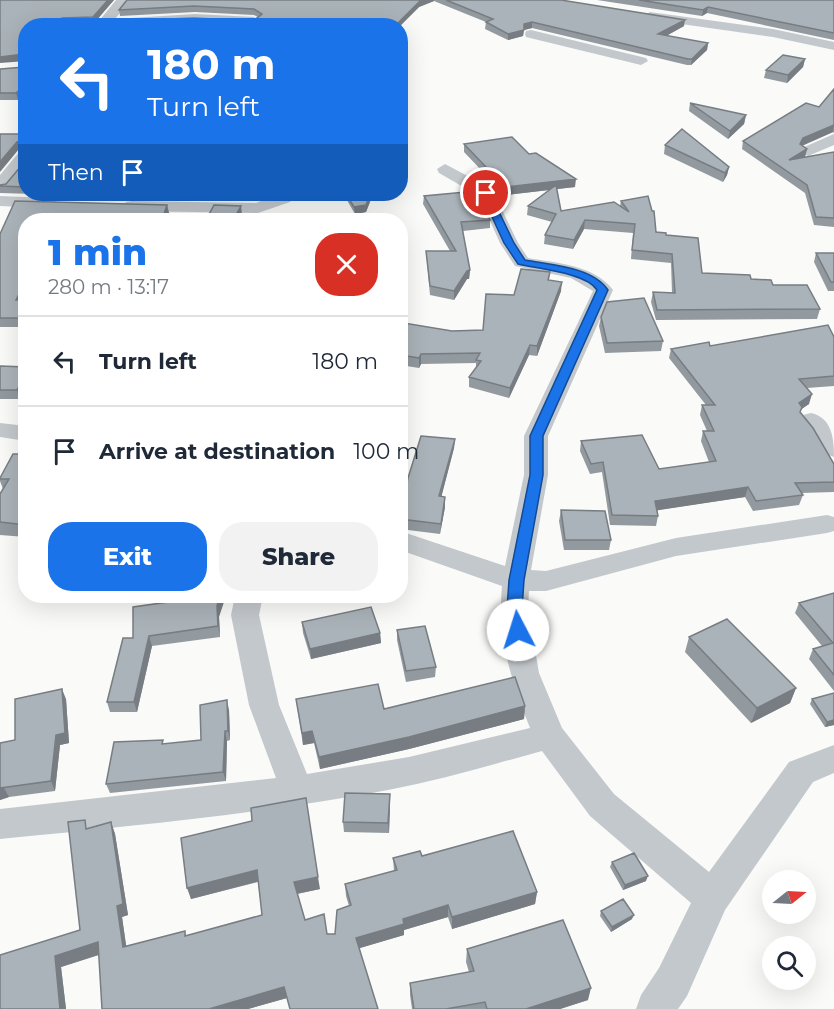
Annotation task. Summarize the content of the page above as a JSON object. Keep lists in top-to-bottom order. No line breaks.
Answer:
{"north":"right","page":{"turn":["180 m","Turn left"],"then":"Then","heading":["1 min","280 m · 13:17"],"list":[{"name":"Turn left","value":"180 m"},{"name":"Arrive at destination","value":"100 m"}],"buttons":["Exit","Share"]}}
